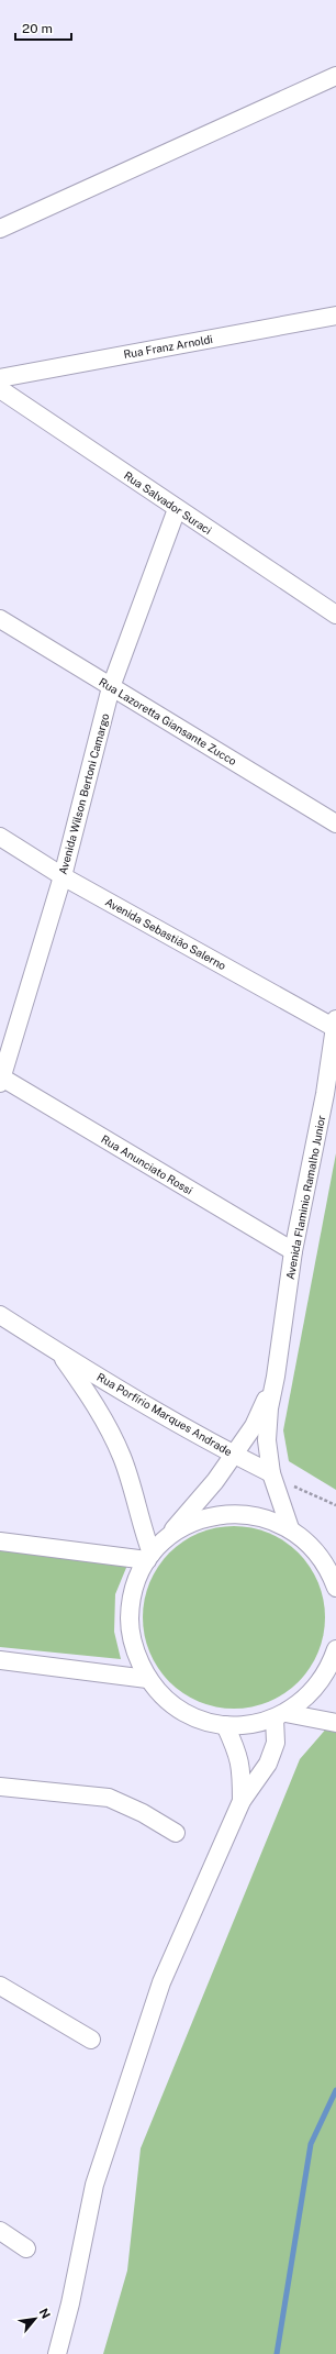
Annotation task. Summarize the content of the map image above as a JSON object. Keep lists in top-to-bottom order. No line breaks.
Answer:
{"streets":{"street":["Rua Franz Arnoldi","Rua Salvador Suraci","Rua Lazoretta Giansante Zucco","Avenida Wilson Bertoni Camargo","Avenida Sebastião Salerno","Rua Anunciato Rossi","Avenida Flaminio Ramalho Junior","Rua Porfírio Marques Andrade"]},"crossings":[["Rua Salvador Suraci","Avenida Wilson Bertoni Camargo"],["Rua Lazoretta Giansante Zucco","Avenida Wilson Bertoni Camargo"],["Avenida Wilson Bertoni Camargo","Avenida Sebastião Salerno"],["Avenida Wilson Bertoni Camargo","Rua Anunciato Rossi"],["Avenida Sebastião Salerno","Avenida Flaminio Ramalho Junior"],["Rua Anunciato Rossi","Avenida Flaminio Ramalho Junior"],["Avenida Flaminio Ramalho Junior","Rua Porfírio Marques Andrade"]],"scale_bar":"20 m","north":"top right"}
